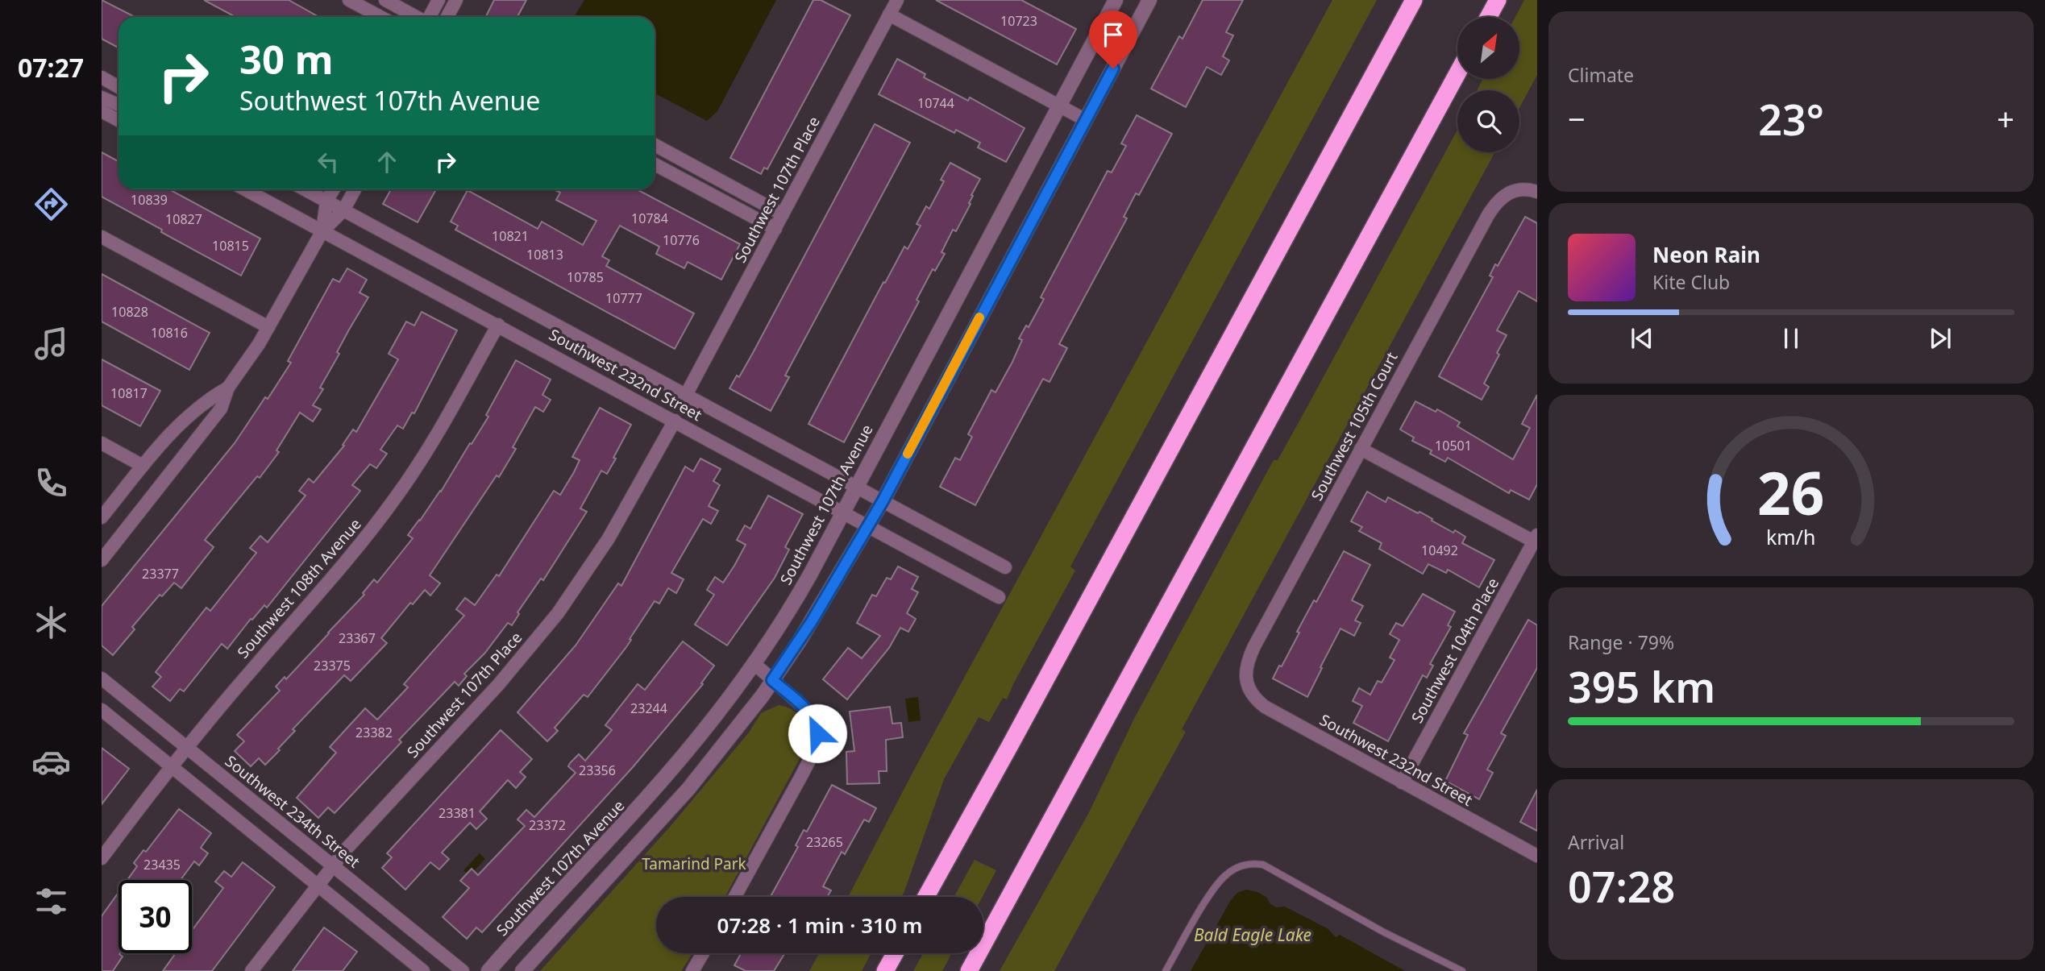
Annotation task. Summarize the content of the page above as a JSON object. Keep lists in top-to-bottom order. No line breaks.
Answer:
{"streets":{"street":["Southwest 107th Place","Southwest 232nd Street","Southwest 105th Court","Southwest 107th Avenue","Southwest 108th Avenue","Southwest 104th Place","Southwest 234th Street"]},"crossings":[["Southwest 107th Place","Southwest 232nd Street"],["Southwest 107th Place","Southwest 234th Street"],["Southwest 232nd Street","Southwest 105th Court"],["Southwest 232nd Street","Southwest 107th Avenue"],["Southwest 232nd Street","Southwest 108th Avenue"],["Southwest 232nd Street","Southwest 104th Place"],["Southwest 108th Avenue","Southwest 234th Street"]],"water":["Bald Eagle Lake"],"parks":["Tamarind Park"],"house_numbers":["10723","10744","10839","10784","10827","10821","10776","10815","10813","10785","10777","10828","10816","10817","10501","10492","23377","23367","23375","23244","23382","23356","23381","23372","23265","23435"],"north":"top right","page":{"tabs":"07:27","tile":["Climate",["Range · 79%","395 km"],["Arrival","07:28"]],"turn":["30 m","Southwest 107th Avenue"],"heat":["−","23°","+"],"song":["Neon Rain","Kite Club"],"limit":"30","trip":"07:28 · 1 min · 310 m","gauge":["26","km/h"]}}
